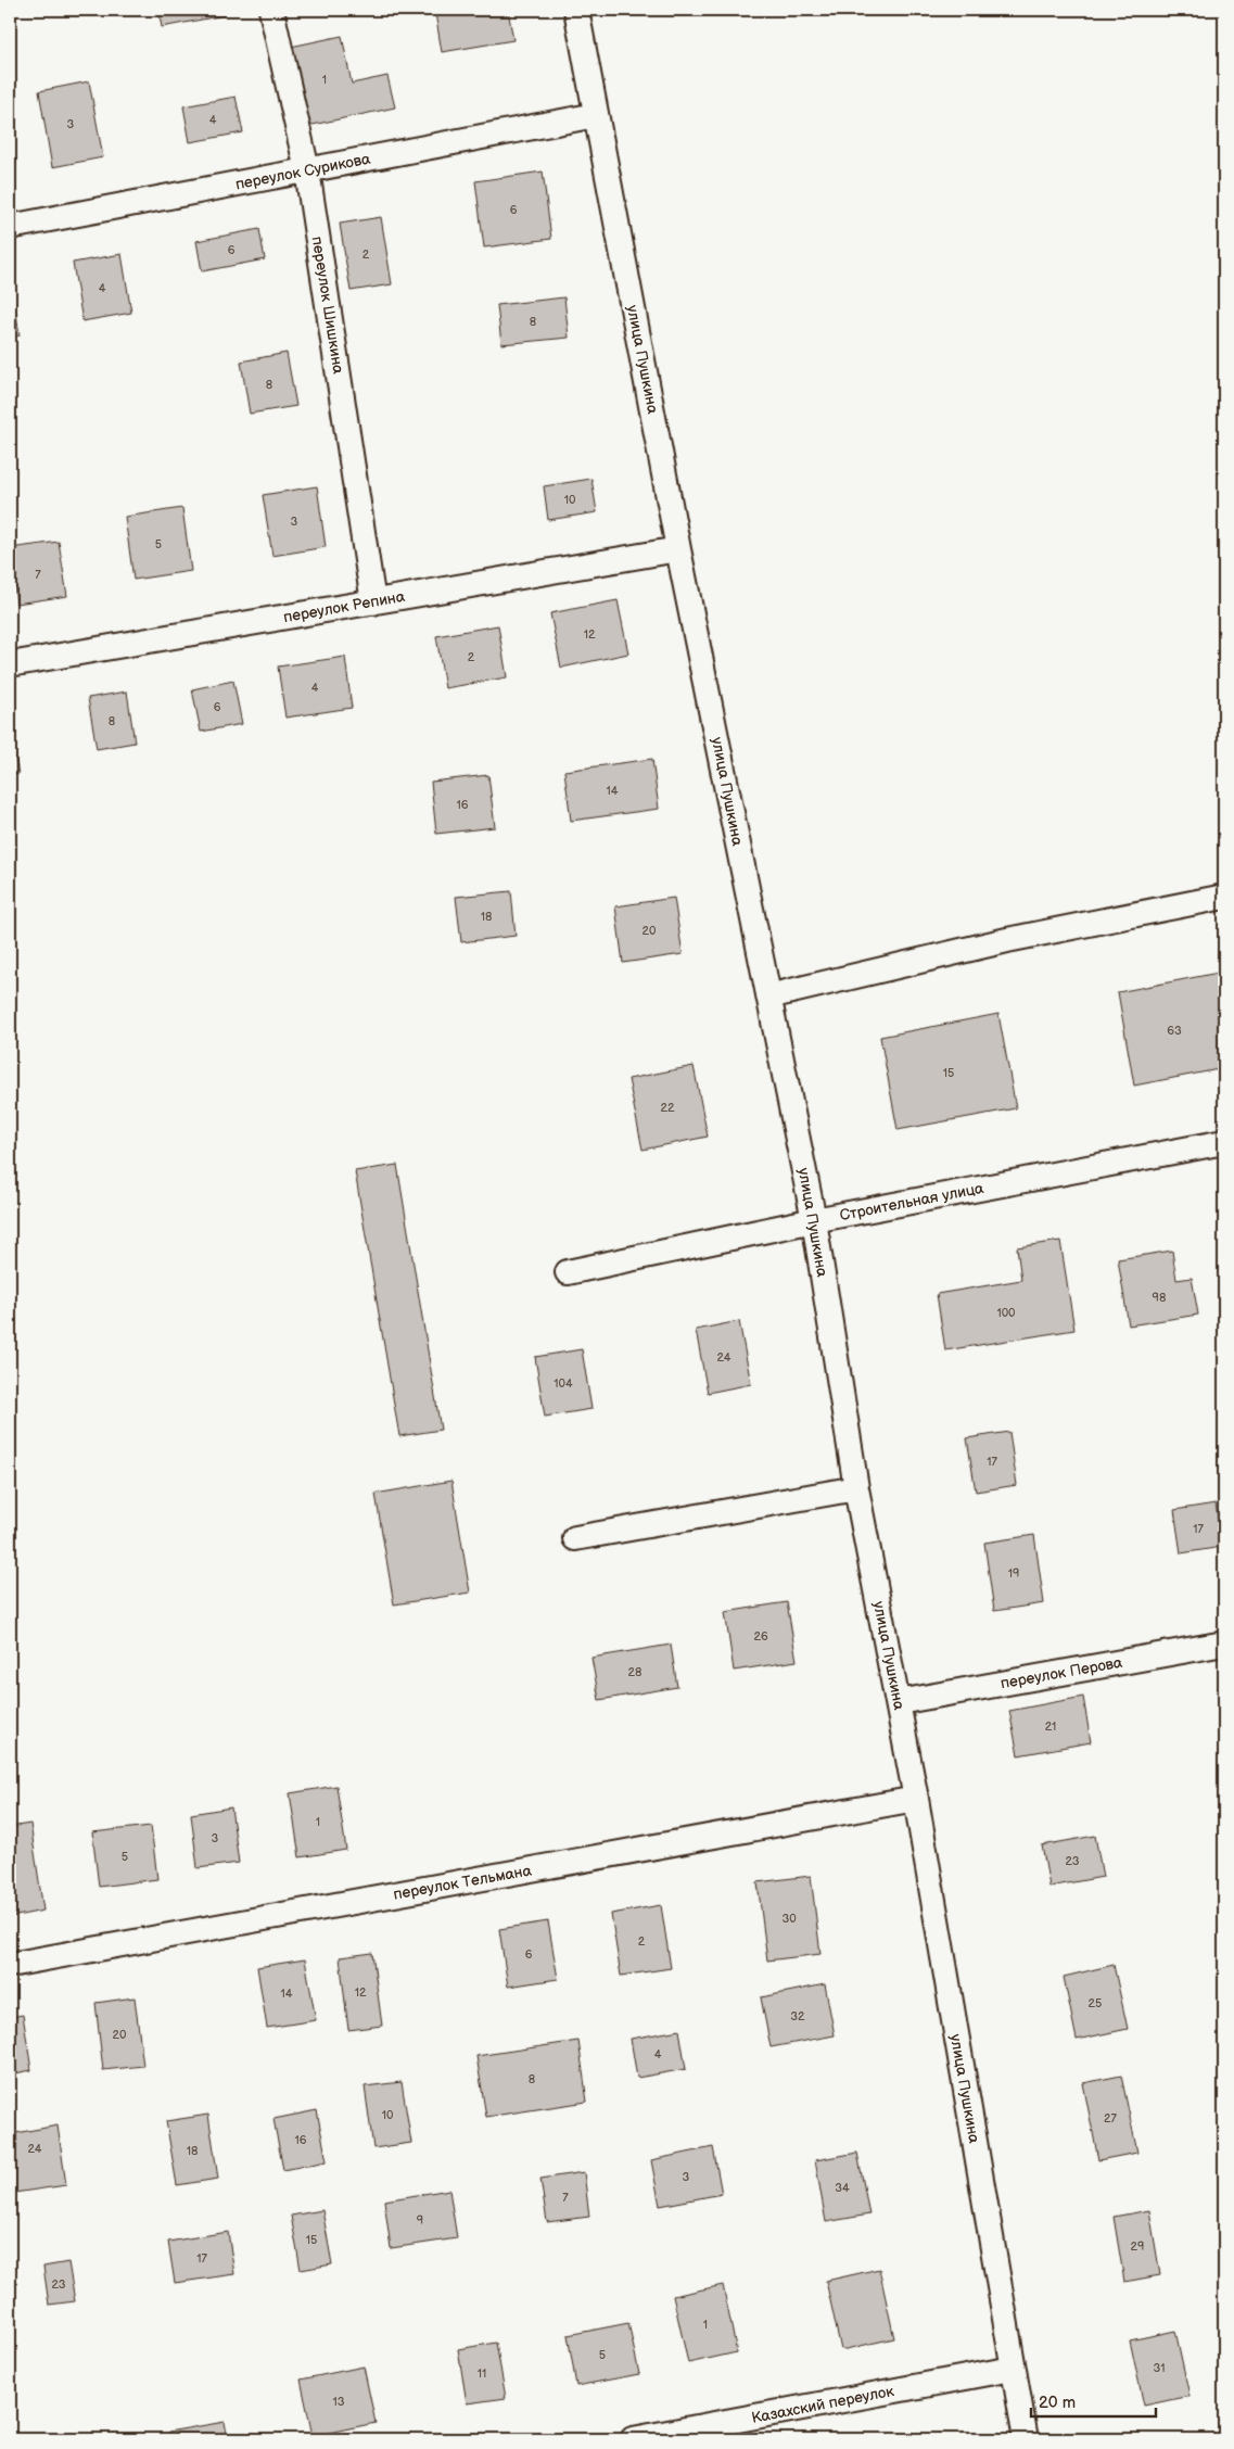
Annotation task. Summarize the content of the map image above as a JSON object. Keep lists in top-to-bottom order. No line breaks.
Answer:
{"streets":{"lane":["переулок Сурикова","переулок Шишкина","улица Пушкина","переулок Репина","Строительная улица","переулок Перова","переулок Тельмана","Казахский переулок"]},"crossings":[["переулок Сурикова","переулок Шишкина"],["переулок Сурикова","улица Пушкина"],["переулок Шишкина","переулок Репина"],["улица Пушкина","переулок Репина"],["улица Пушкина","Строительная улица"],["улица Пушкина","переулок Перова"],["улица Пушкина","переулок Тельмана"],["улица Пушкина","Казахский переулок"]],"house_numbers":["1","4","3","6","6","2","4","8","8","10","3","5","7","12","2","4","6","8","14","16","18","20","63","15","22","98","100","24","104","17","17","19","26","28","21","1","3","5","23","30","2","6","12","14","25","32","20","4","8","10","27","16","24","18","3","34","7","9","15","29","17","23","1","5","31","11","13"],"scale_bar":"20 m"}
